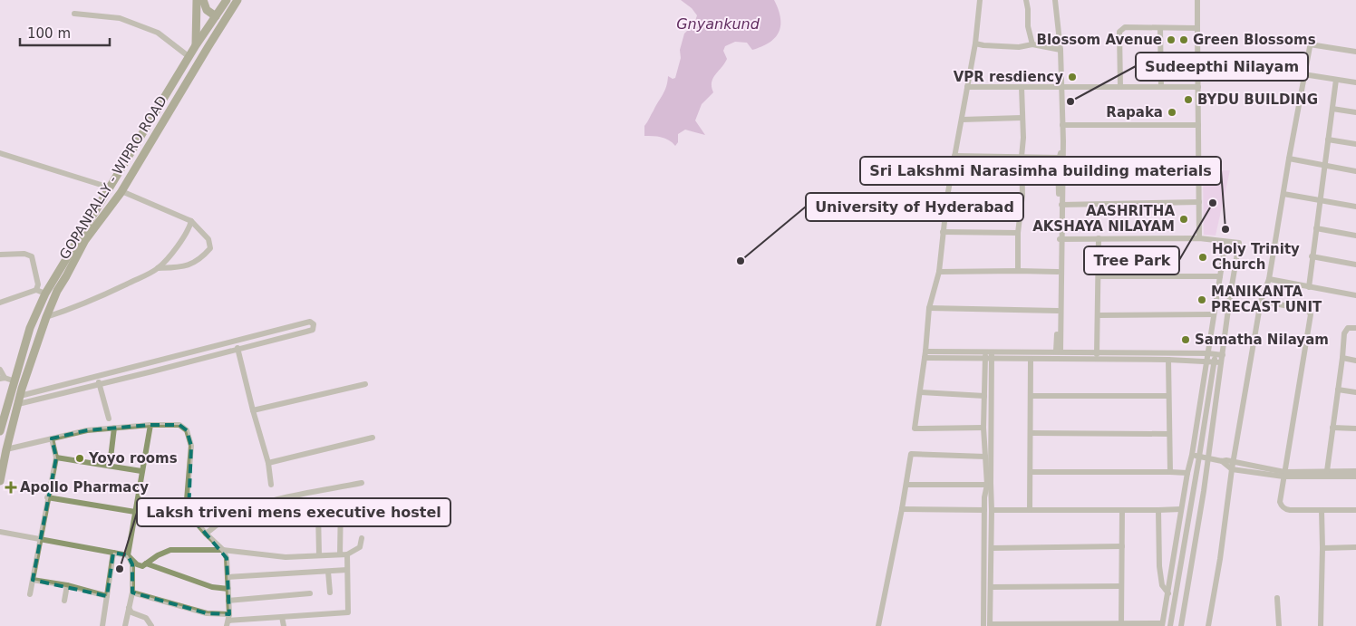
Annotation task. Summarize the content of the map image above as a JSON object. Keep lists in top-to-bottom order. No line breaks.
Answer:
{"streets":{"main road":["GOPANPALLY - WIPRO ROAD"]},"water":["Gnyankund"],"places":{"other":["Blossom Avenue","Green Blossoms","VPR resdiency","BYDU BUILDING","Sudeepthi Nilayam","Rapaka","Tree Park","AASHRITHA AKSHAYA NILAYAM","Sri Lakshmi Narasimha building materials","Holy Trinity Church","University of Hyderabad","MANIKANTA PRECAST UNIT","Samatha Nilayam","Yoyo rooms","Laksh triveni mens executive hostel"],"health":["Apollo Pharmacy"]},"scale_bar":"100 m"}
